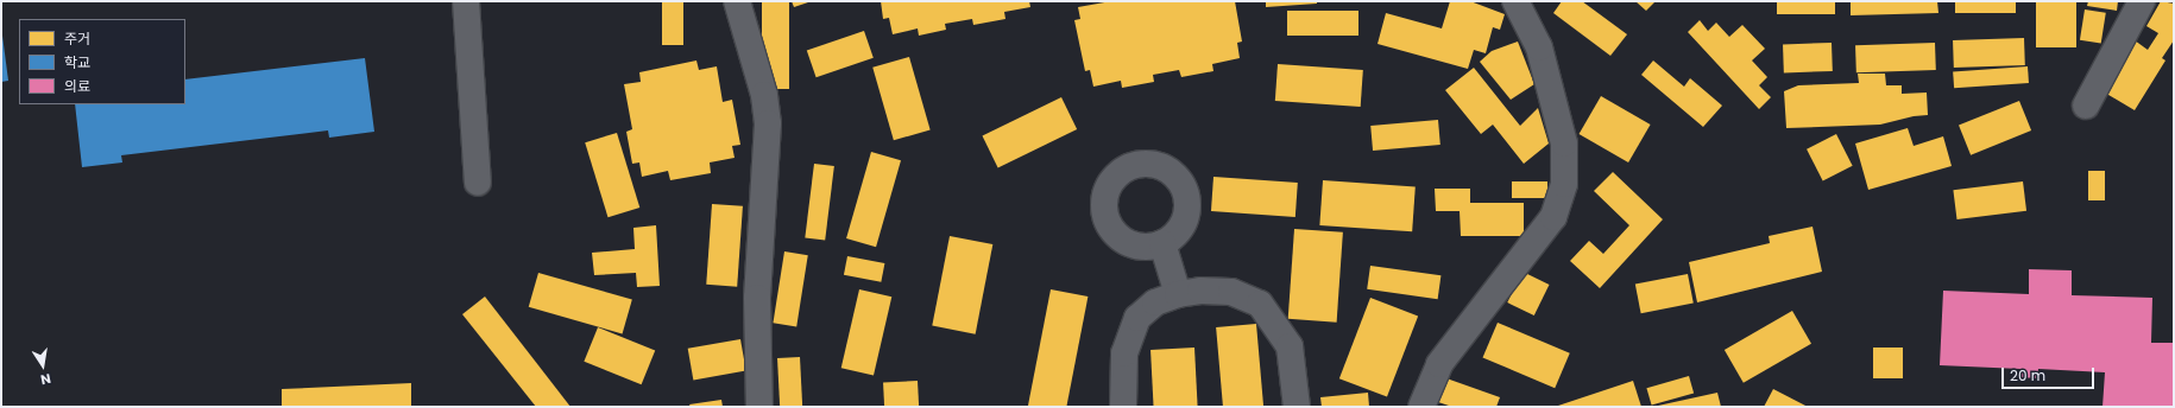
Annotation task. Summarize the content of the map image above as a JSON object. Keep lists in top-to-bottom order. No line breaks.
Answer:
{"legend":["주거","학교","의료"],"scale_bar":"20 m","north":"bottom"}
